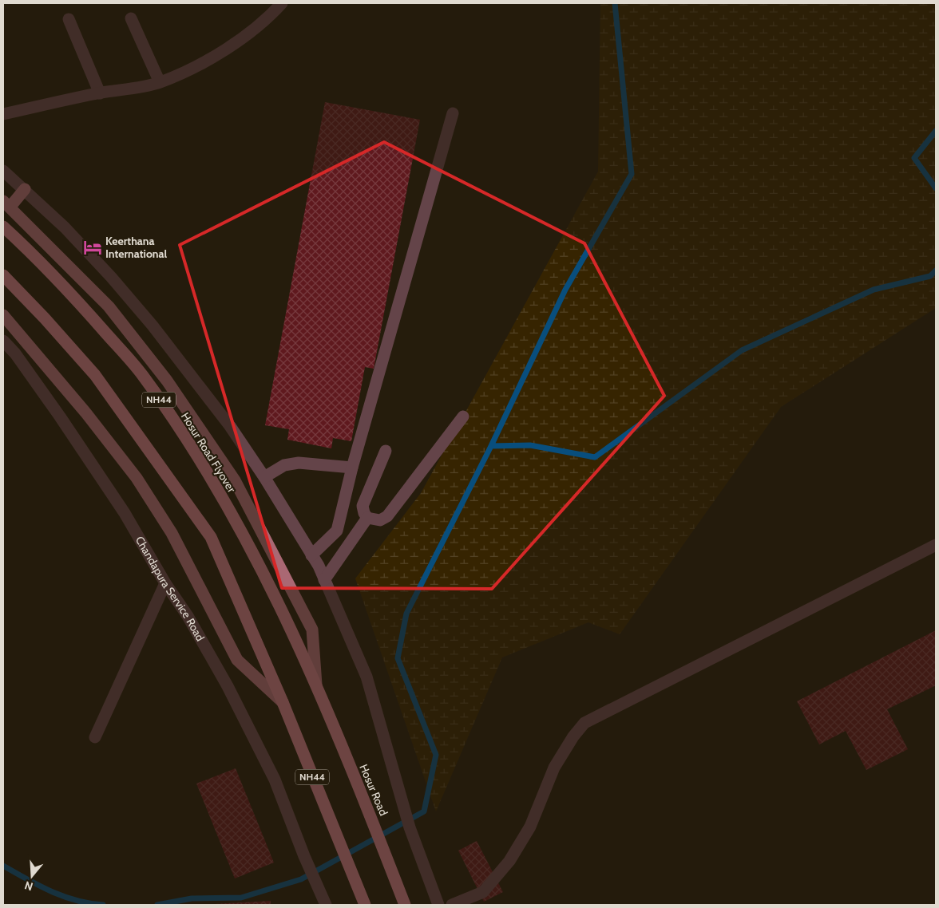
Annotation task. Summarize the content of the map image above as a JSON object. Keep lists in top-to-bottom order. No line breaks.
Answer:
{"streets":{"highway":["NH44","Hosur Road Flyover","Hosur Road"],"street":["Chandapura Service Road"]},"crossings":[["Hosur Road Flyover","Hosur Road"]],"places":{"hotel":["Keerthana International"]},"north":"bottom"}
